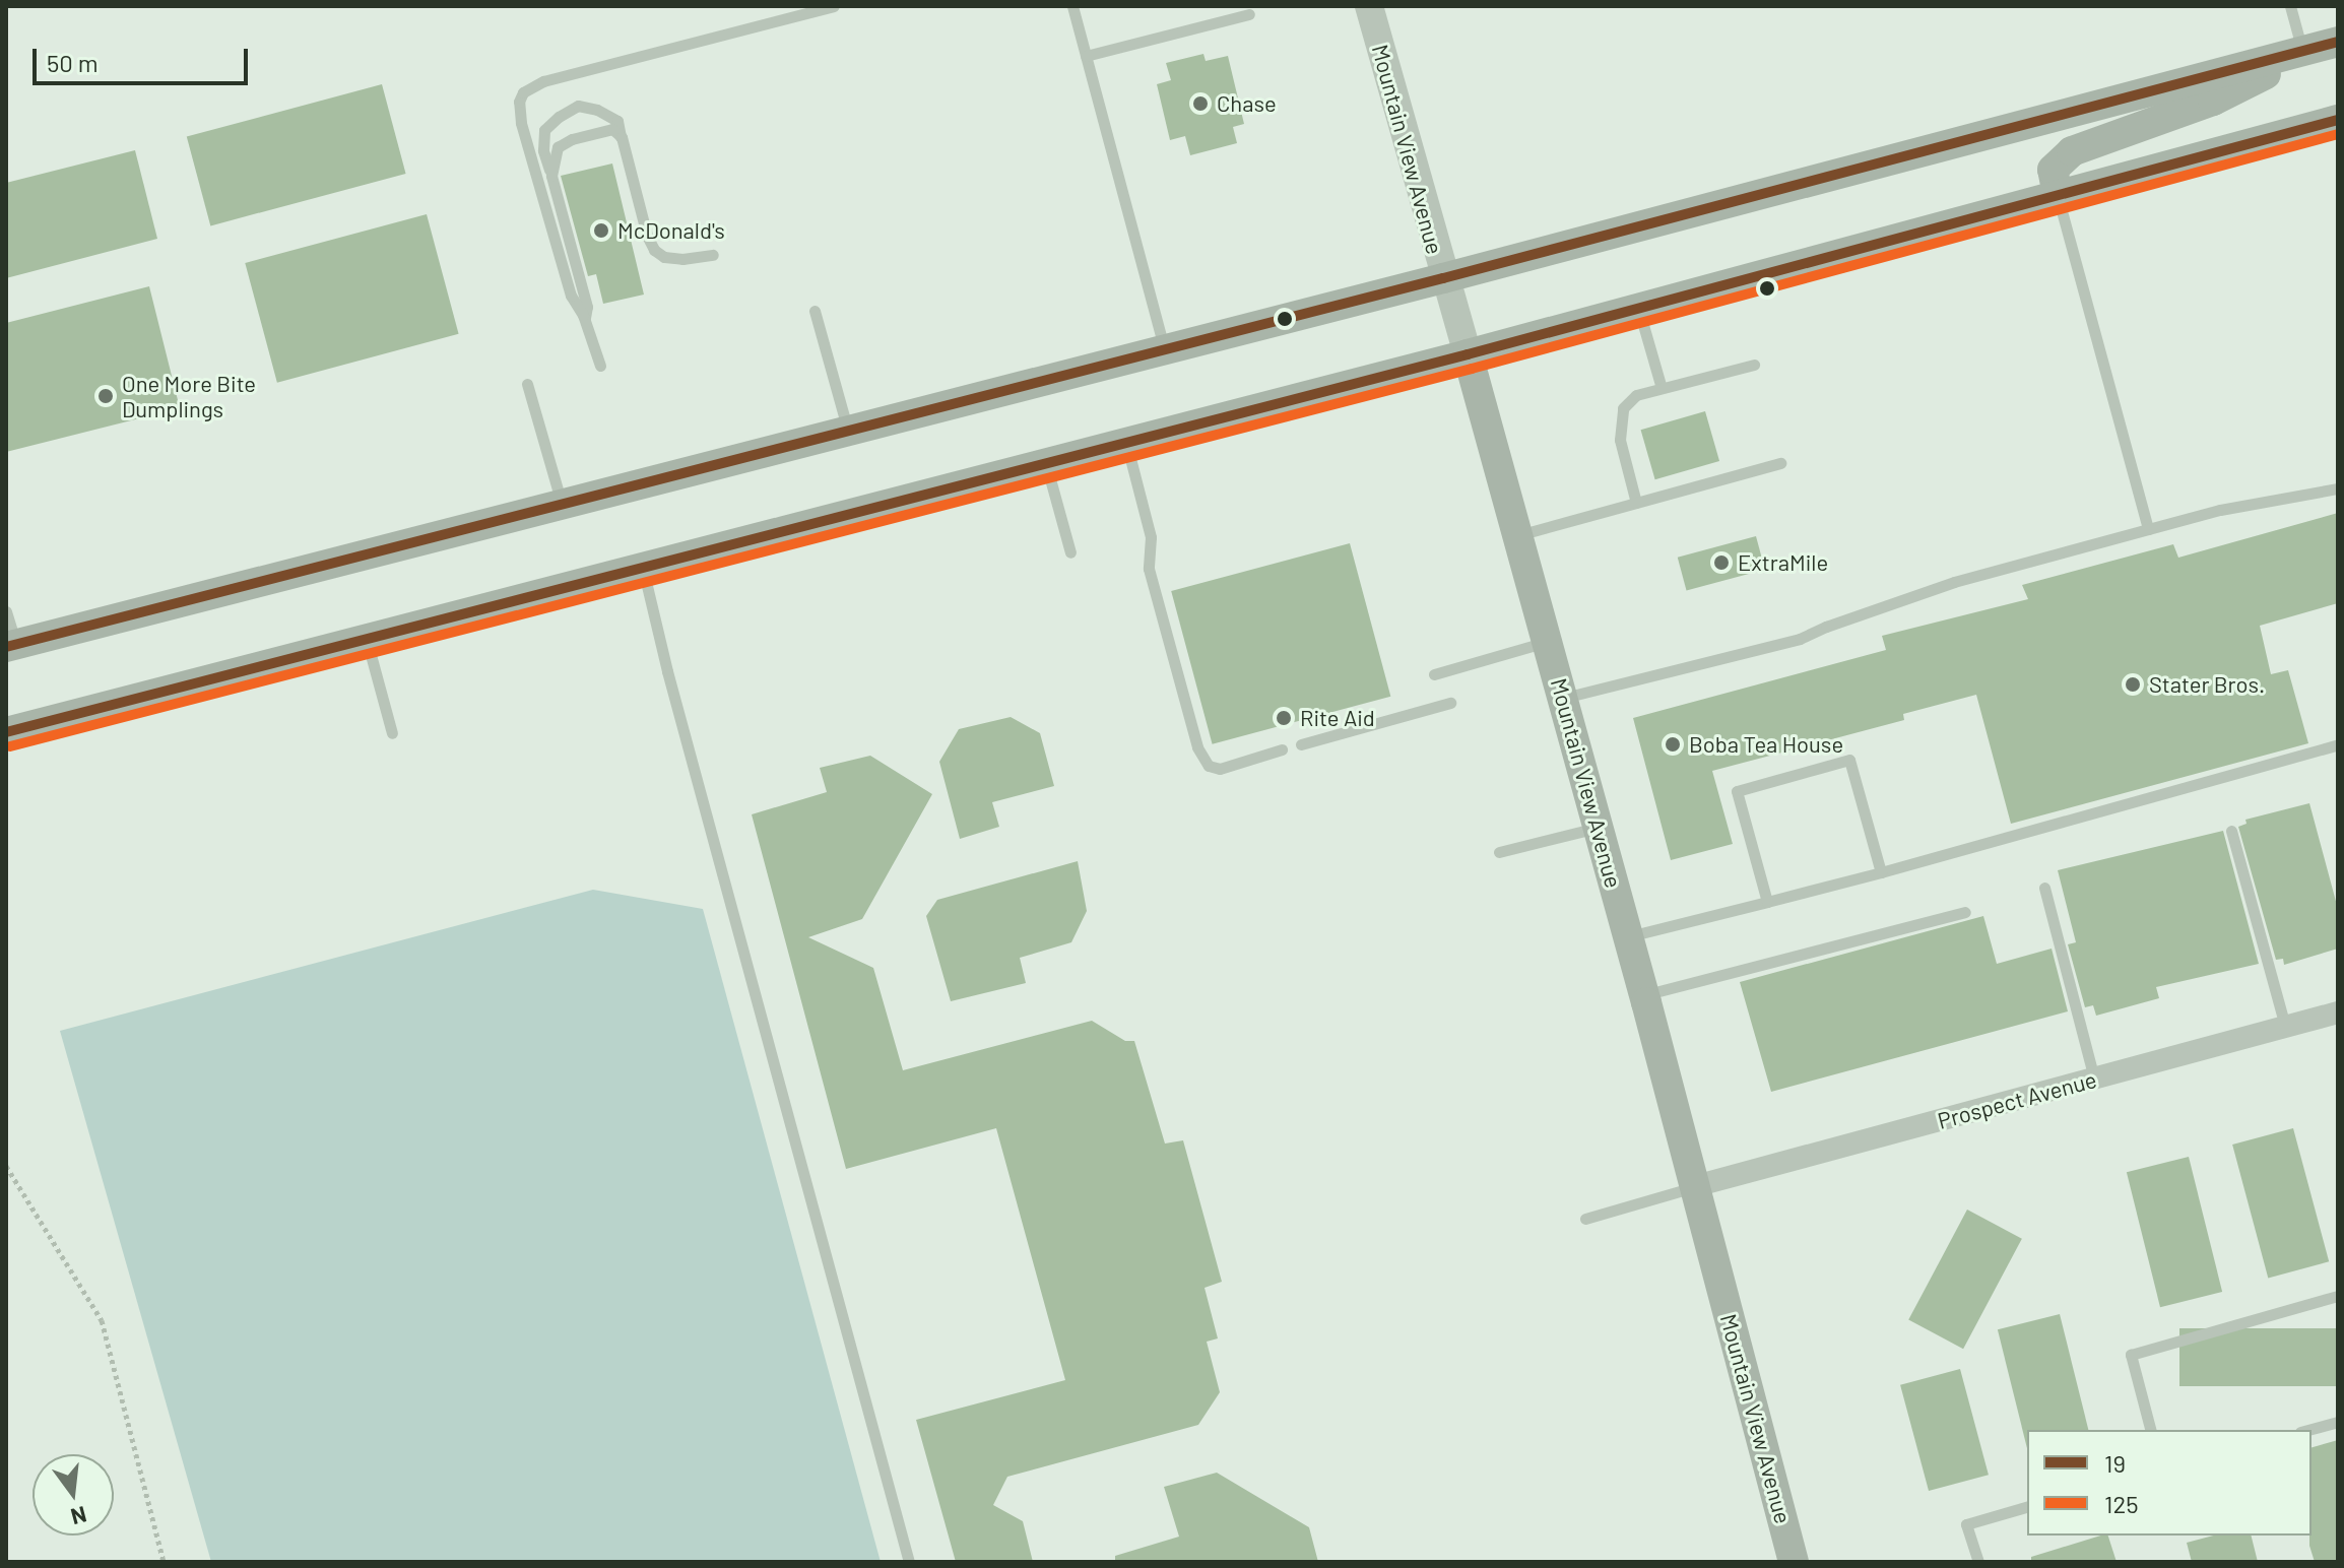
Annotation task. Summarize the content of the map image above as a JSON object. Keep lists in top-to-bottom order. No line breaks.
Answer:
{"streets":{"main road":["Mountain View Avenue"],"street":["Prospect Avenue"]},"crossings":[["Mountain View Avenue","Prospect Avenue"]],"places":["Chase","McDonald's","One More Bite Dumplings","ExtraMile","Stater Bros.","Rite Aid","Boba Tea House"],"lines":["transit line 19","transit line 125"],"legend":["19","125"],"scale_bar":"50 m","north":"bottom"}
